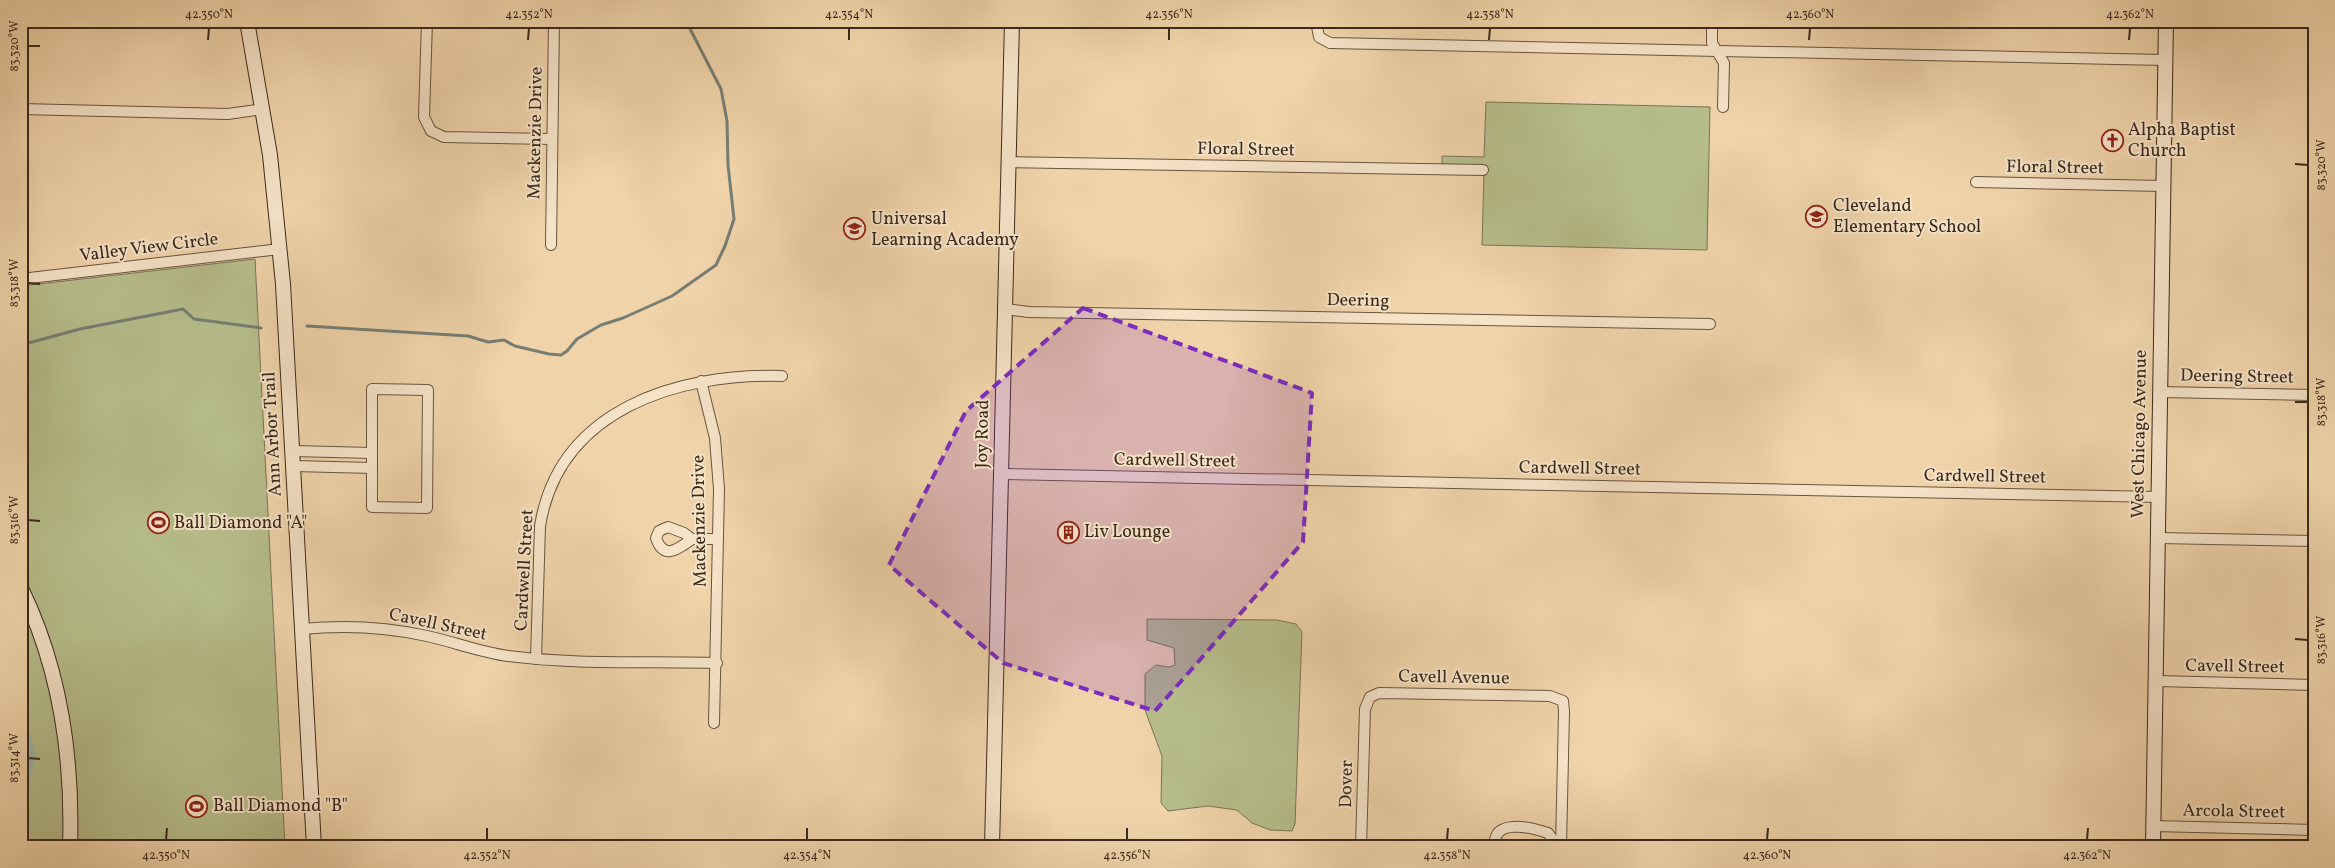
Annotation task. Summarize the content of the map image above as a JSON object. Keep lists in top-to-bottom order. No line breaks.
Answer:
{"streets":{"street":["Mackenzie Drive","Floral Street","Valley View Circle","Deering","Deering Street","Ann Arbor Trail","Joy Road","West Chicago Avenue","Cardwell Street","Cavell Street","Cavell Avenue","Dover","Arcola Street"]},"crossings":[["Mackenzie Drive","Cardwell Street"],["Mackenzie Drive","Cavell Street"],["Floral Street","Joy Road"],["Floral Street","West Chicago Avenue"],["Valley View Circle","Ann Arbor Trail"],["Deering","Joy Road"],["Deering Street","West Chicago Avenue"],["Ann Arbor Trail","Cavell Street"],["Joy Road","Cardwell Street"],["West Chicago Avenue","Cardwell Street"],["West Chicago Avenue","Cavell Street"],["West Chicago Avenue","Arcola Street"],["Cardwell Street","Cavell Street"],["Cavell Avenue","Dover"]],"places":{"church":["Alpha Baptist Church"],"school or university":["Cleveland Elementary School","Universal Learning Academy"],"sports":["Ball Diamond \"A\"","Ball Diamond \"B\""],"building":["Liv Lounge"]},"coordinates":["42.350°N","42.352°N","42.354°N","42.356°N","42.358°N","42.360°N","42.362°N","83.320°W","83.318°W","83.316°W","83.314°W"]}
